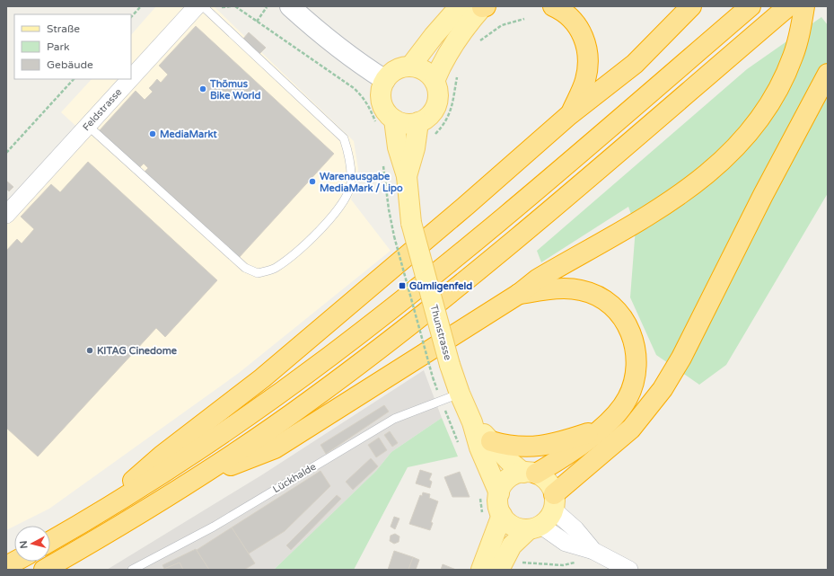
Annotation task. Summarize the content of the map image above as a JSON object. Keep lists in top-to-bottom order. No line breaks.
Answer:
{"streets":{"main road":["Thunstrasse"],"street":["Feldstrasse"],"lane":["Lückhalde"]},"crossings":[["Thunstrasse","Lückhalde"]],"places":{"other":["Thömus Bike World","MediaMarkt","Warenausgabe MediaMark / Lipo","KITAG Cinedome"],"transit":["Gümligenfeld"]},"legend":["Straße","Park","Gebäude"],"north":"left"}
